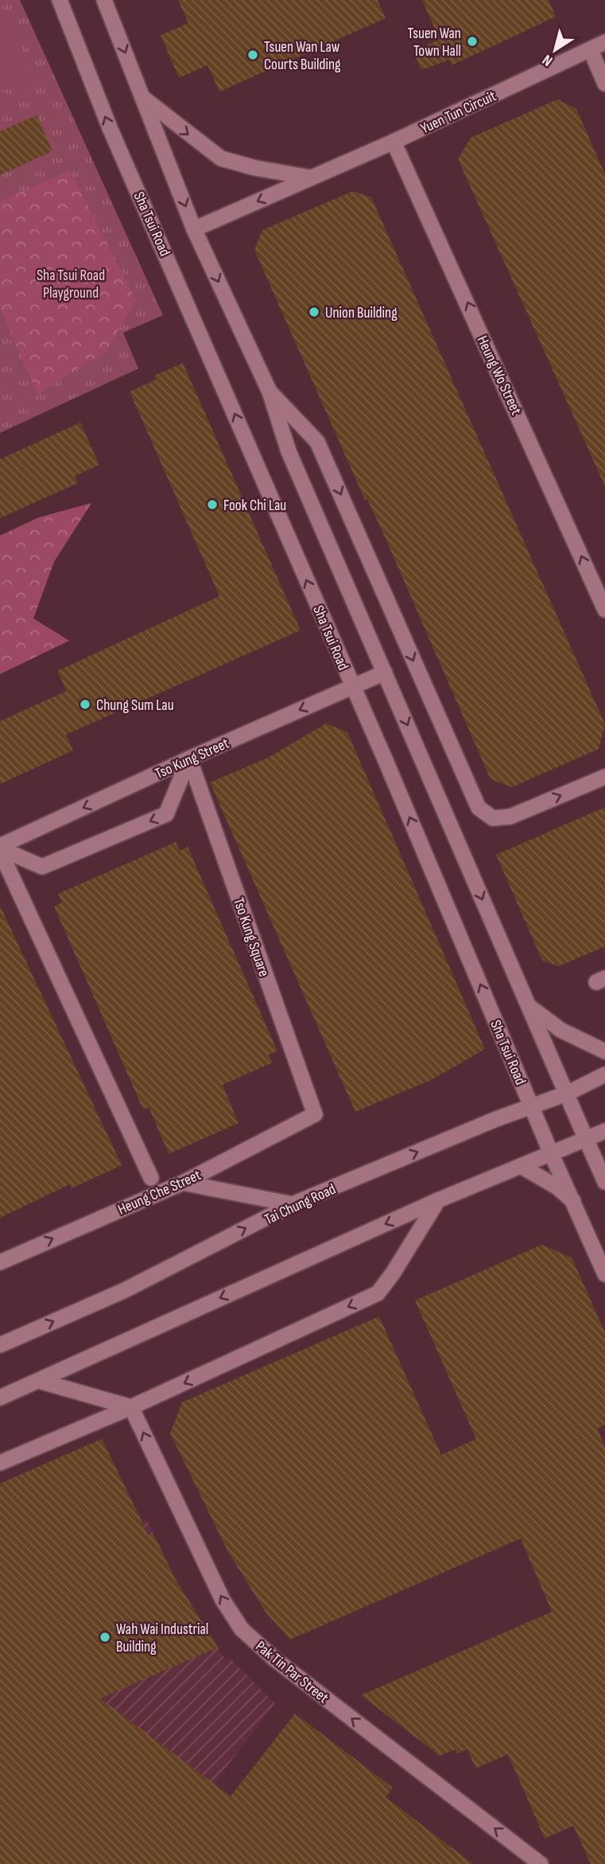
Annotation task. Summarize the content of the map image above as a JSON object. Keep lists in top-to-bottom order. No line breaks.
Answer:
{"streets":{"street":["Yuen Tun Circuit","Sha Tsui Road","Heung Wo Street","Tso Kung Street","Tso Kung Square","Heung Che Street","Tai Chung Road","Pak Tin Par Street"]},"crossings":[["Yuen Tun Circuit","Heung Wo Street"],["Sha Tsui Road","Tso Kung Street"],["Sha Tsui Road","Tai Chung Road"],["Tso Kung Street","Tso Kung Square"],["Tso Kung Square","Heung Che Street"]],"one_way":["Heung Wo Street","Tso Kung Street","Pak Tin Par Street"],"parks":["Sha Tsui Road Playground"],"places":["Tsuen Wan Town Hall","Tsuen Wan Law Courts Building","Union Building","Fook Chi Lau","Chung Sum Lau","Wah Wai Industrial Building"],"north":"bottom left"}
